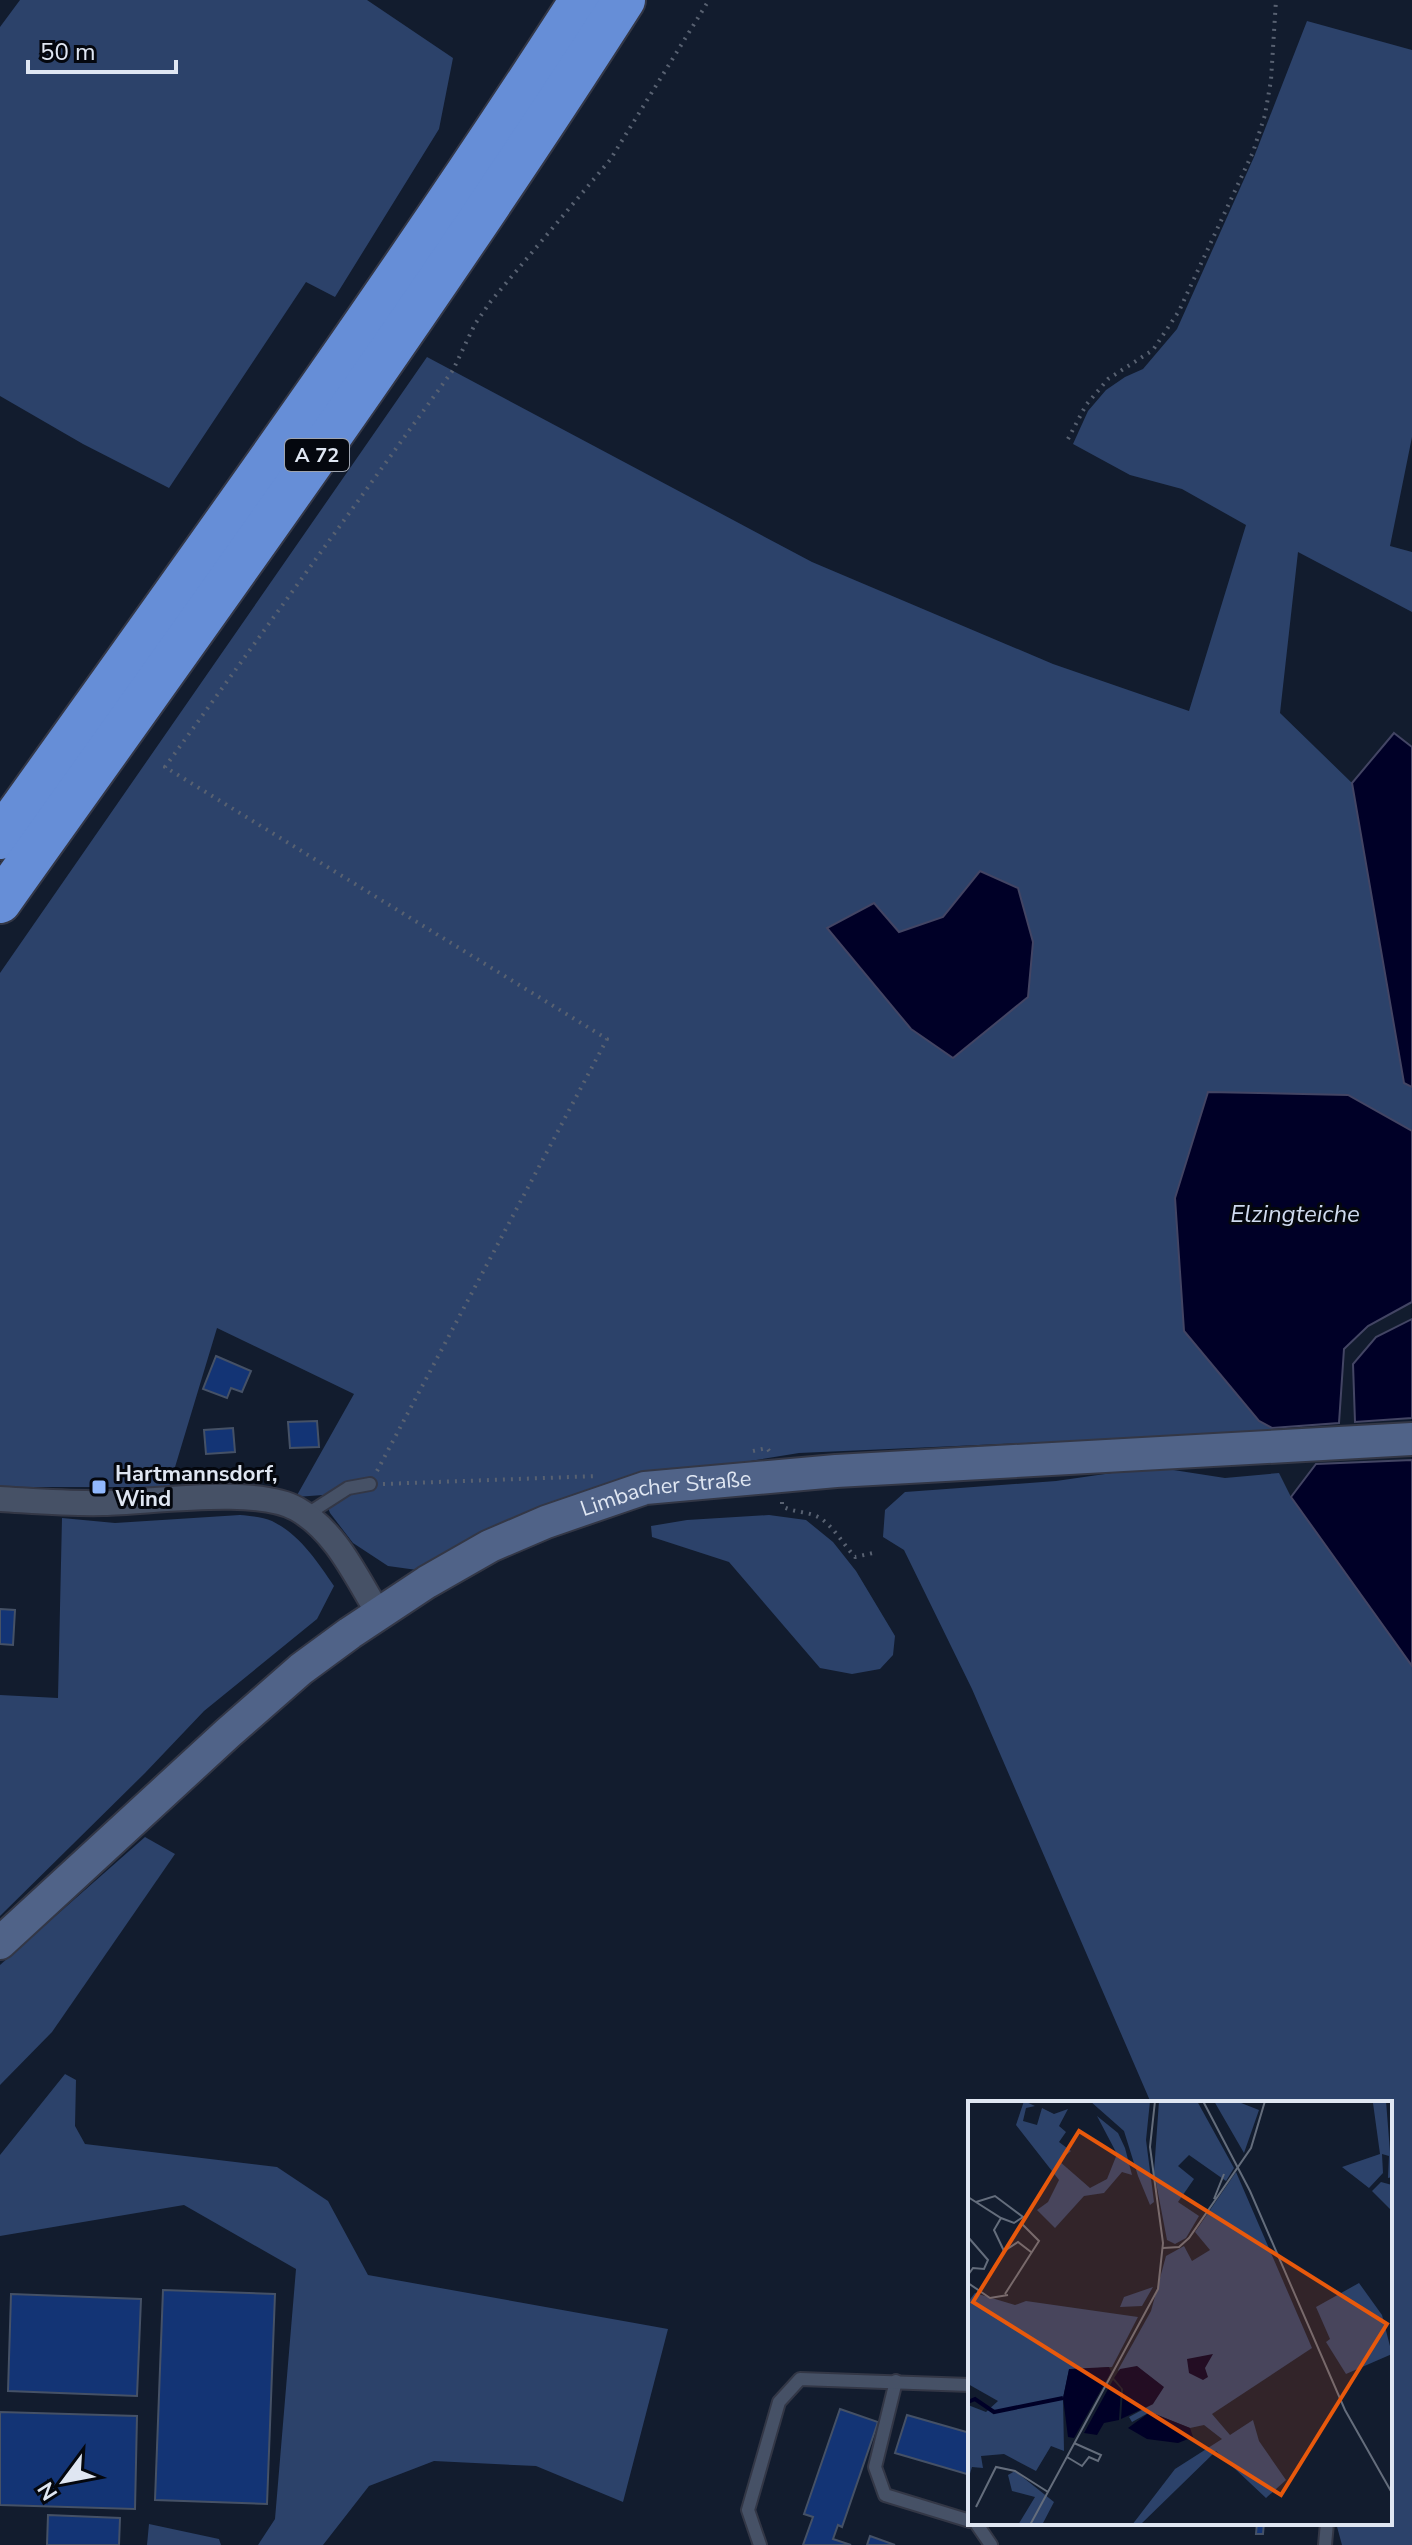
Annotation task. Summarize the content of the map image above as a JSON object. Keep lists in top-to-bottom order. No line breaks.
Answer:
{"streets":{"highway":["A 72"],"main road":["Limbacher Straße"]},"water":["Elzingteiche"],"places":{"transit":["Hartmannsdorf, Wind"]},"scale_bar":"50 m","north":"bottom left"}
